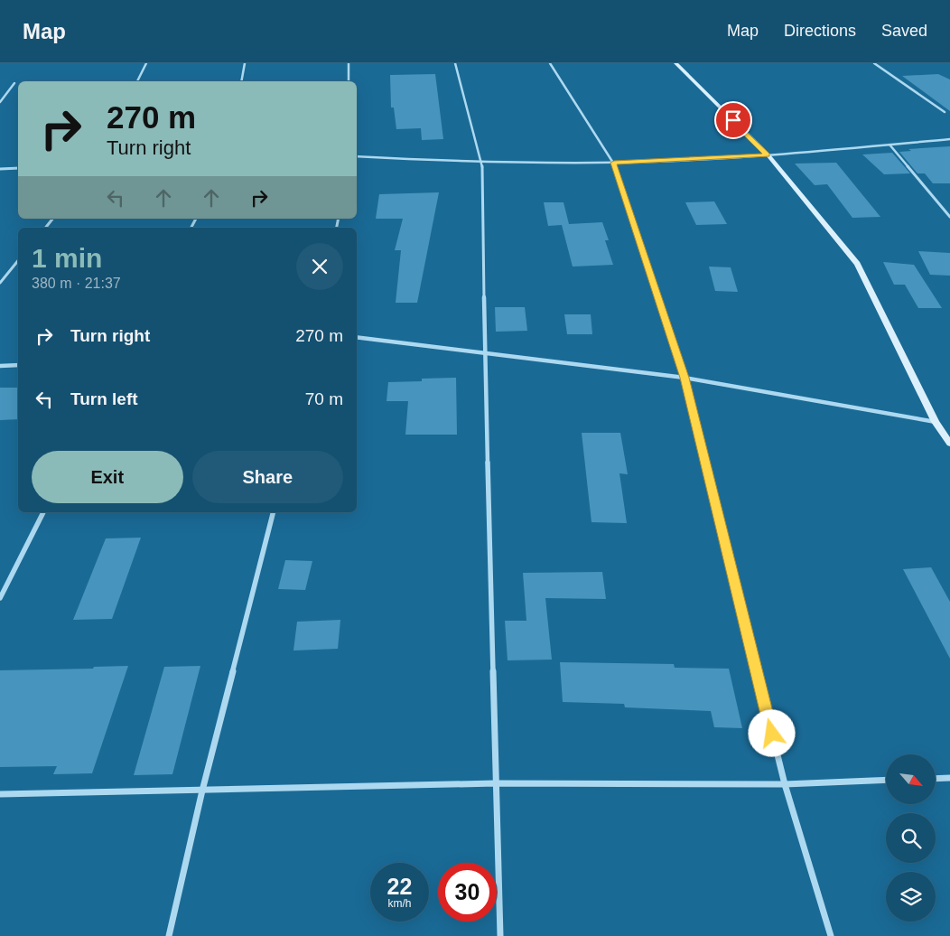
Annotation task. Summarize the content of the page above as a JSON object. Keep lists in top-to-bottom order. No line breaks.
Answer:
{"north":"bottom right","page":{"header":"Map","nav":["Map","Directions","Saved"],"turn":["270 m","Turn right"],"heading":["1 min","380 m · 21:37"],"list":[{"name":"Turn right","value":"270 m"},{"name":"Turn left","value":"70 m"}],"buttons":["Exit","Share"],"speed":"22 km/h","limit":"30"}}
